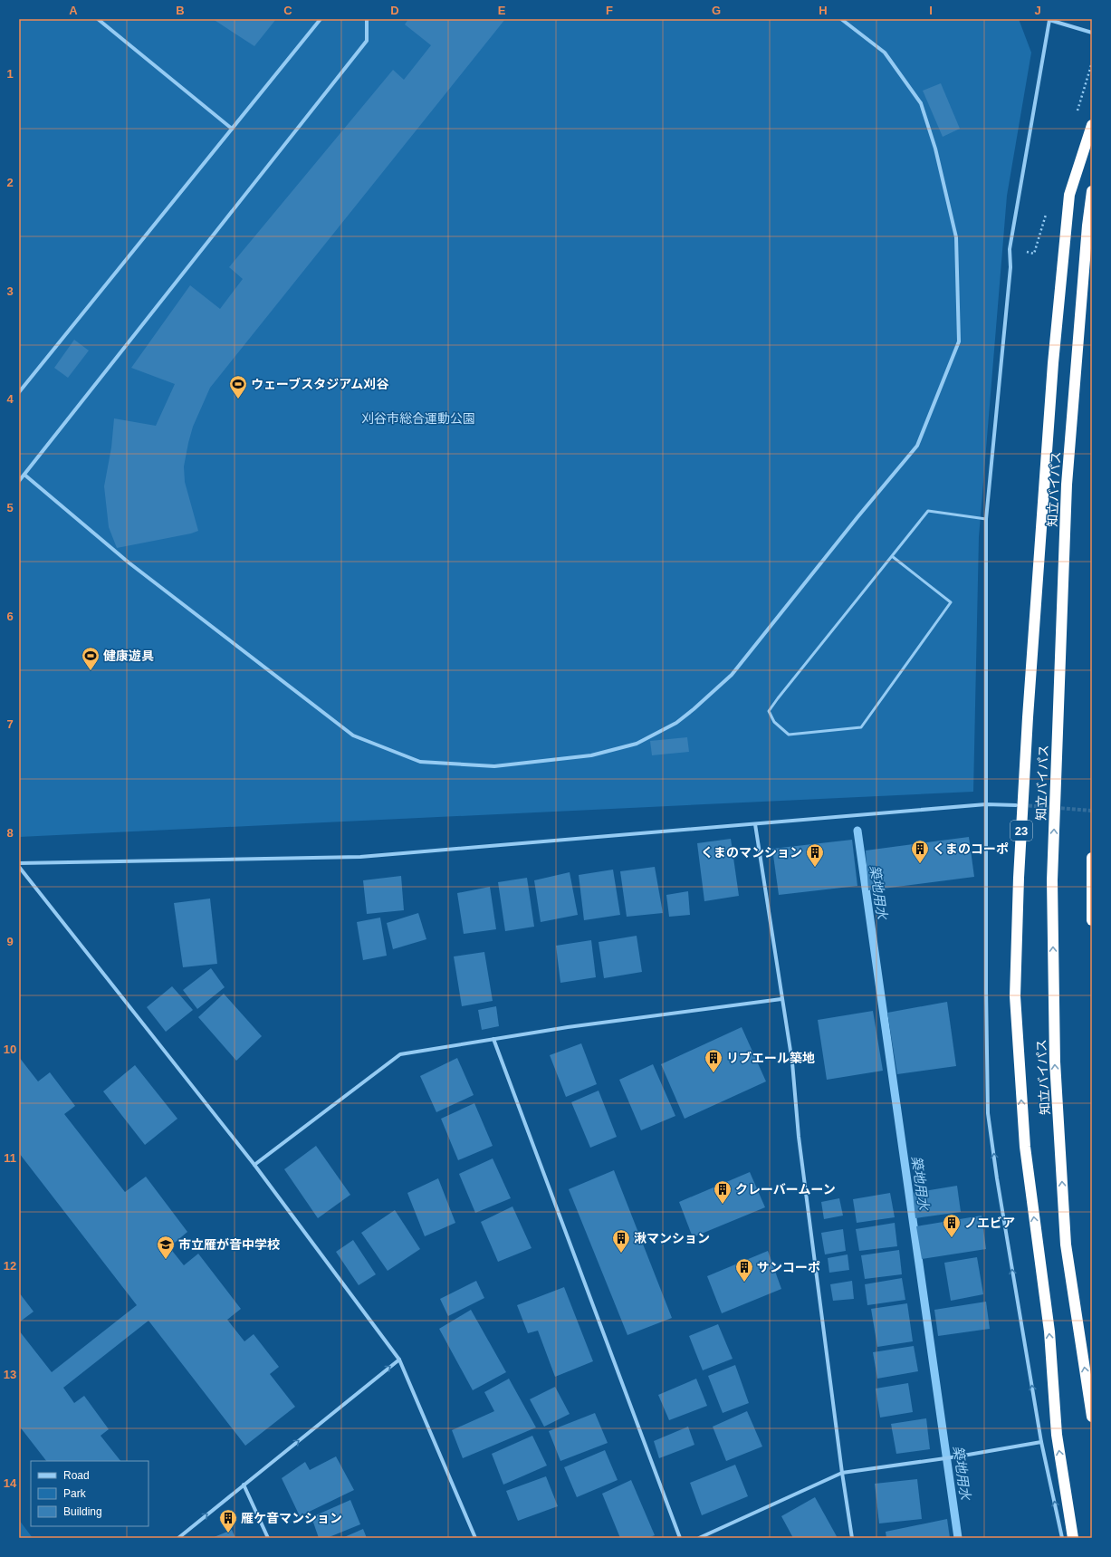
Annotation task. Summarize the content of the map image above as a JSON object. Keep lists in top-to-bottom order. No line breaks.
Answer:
{"streets":{"highway":["知立バイパス","23"]},"water":["築地用水"],"parks":["刈谷市総合運動公園"],"places":{"sports":["ウェーブスタジアム刈谷","健康遊具"],"building":["くまのコーポ","くまのマンション","リブエール築地","クレーバームーン","ノエビア","湫マンション","サンコーポ","雁ケ音マンション"],"school or university":["市立雁が音中学校"]},"legend":["Road","Park","Building"],"grid":{"columns":["A","B","C","D","E","F","G","H","I","J"],"rows":["1","2","3","4","5","6","7","8","9","10","11","12","13","14"]}}
